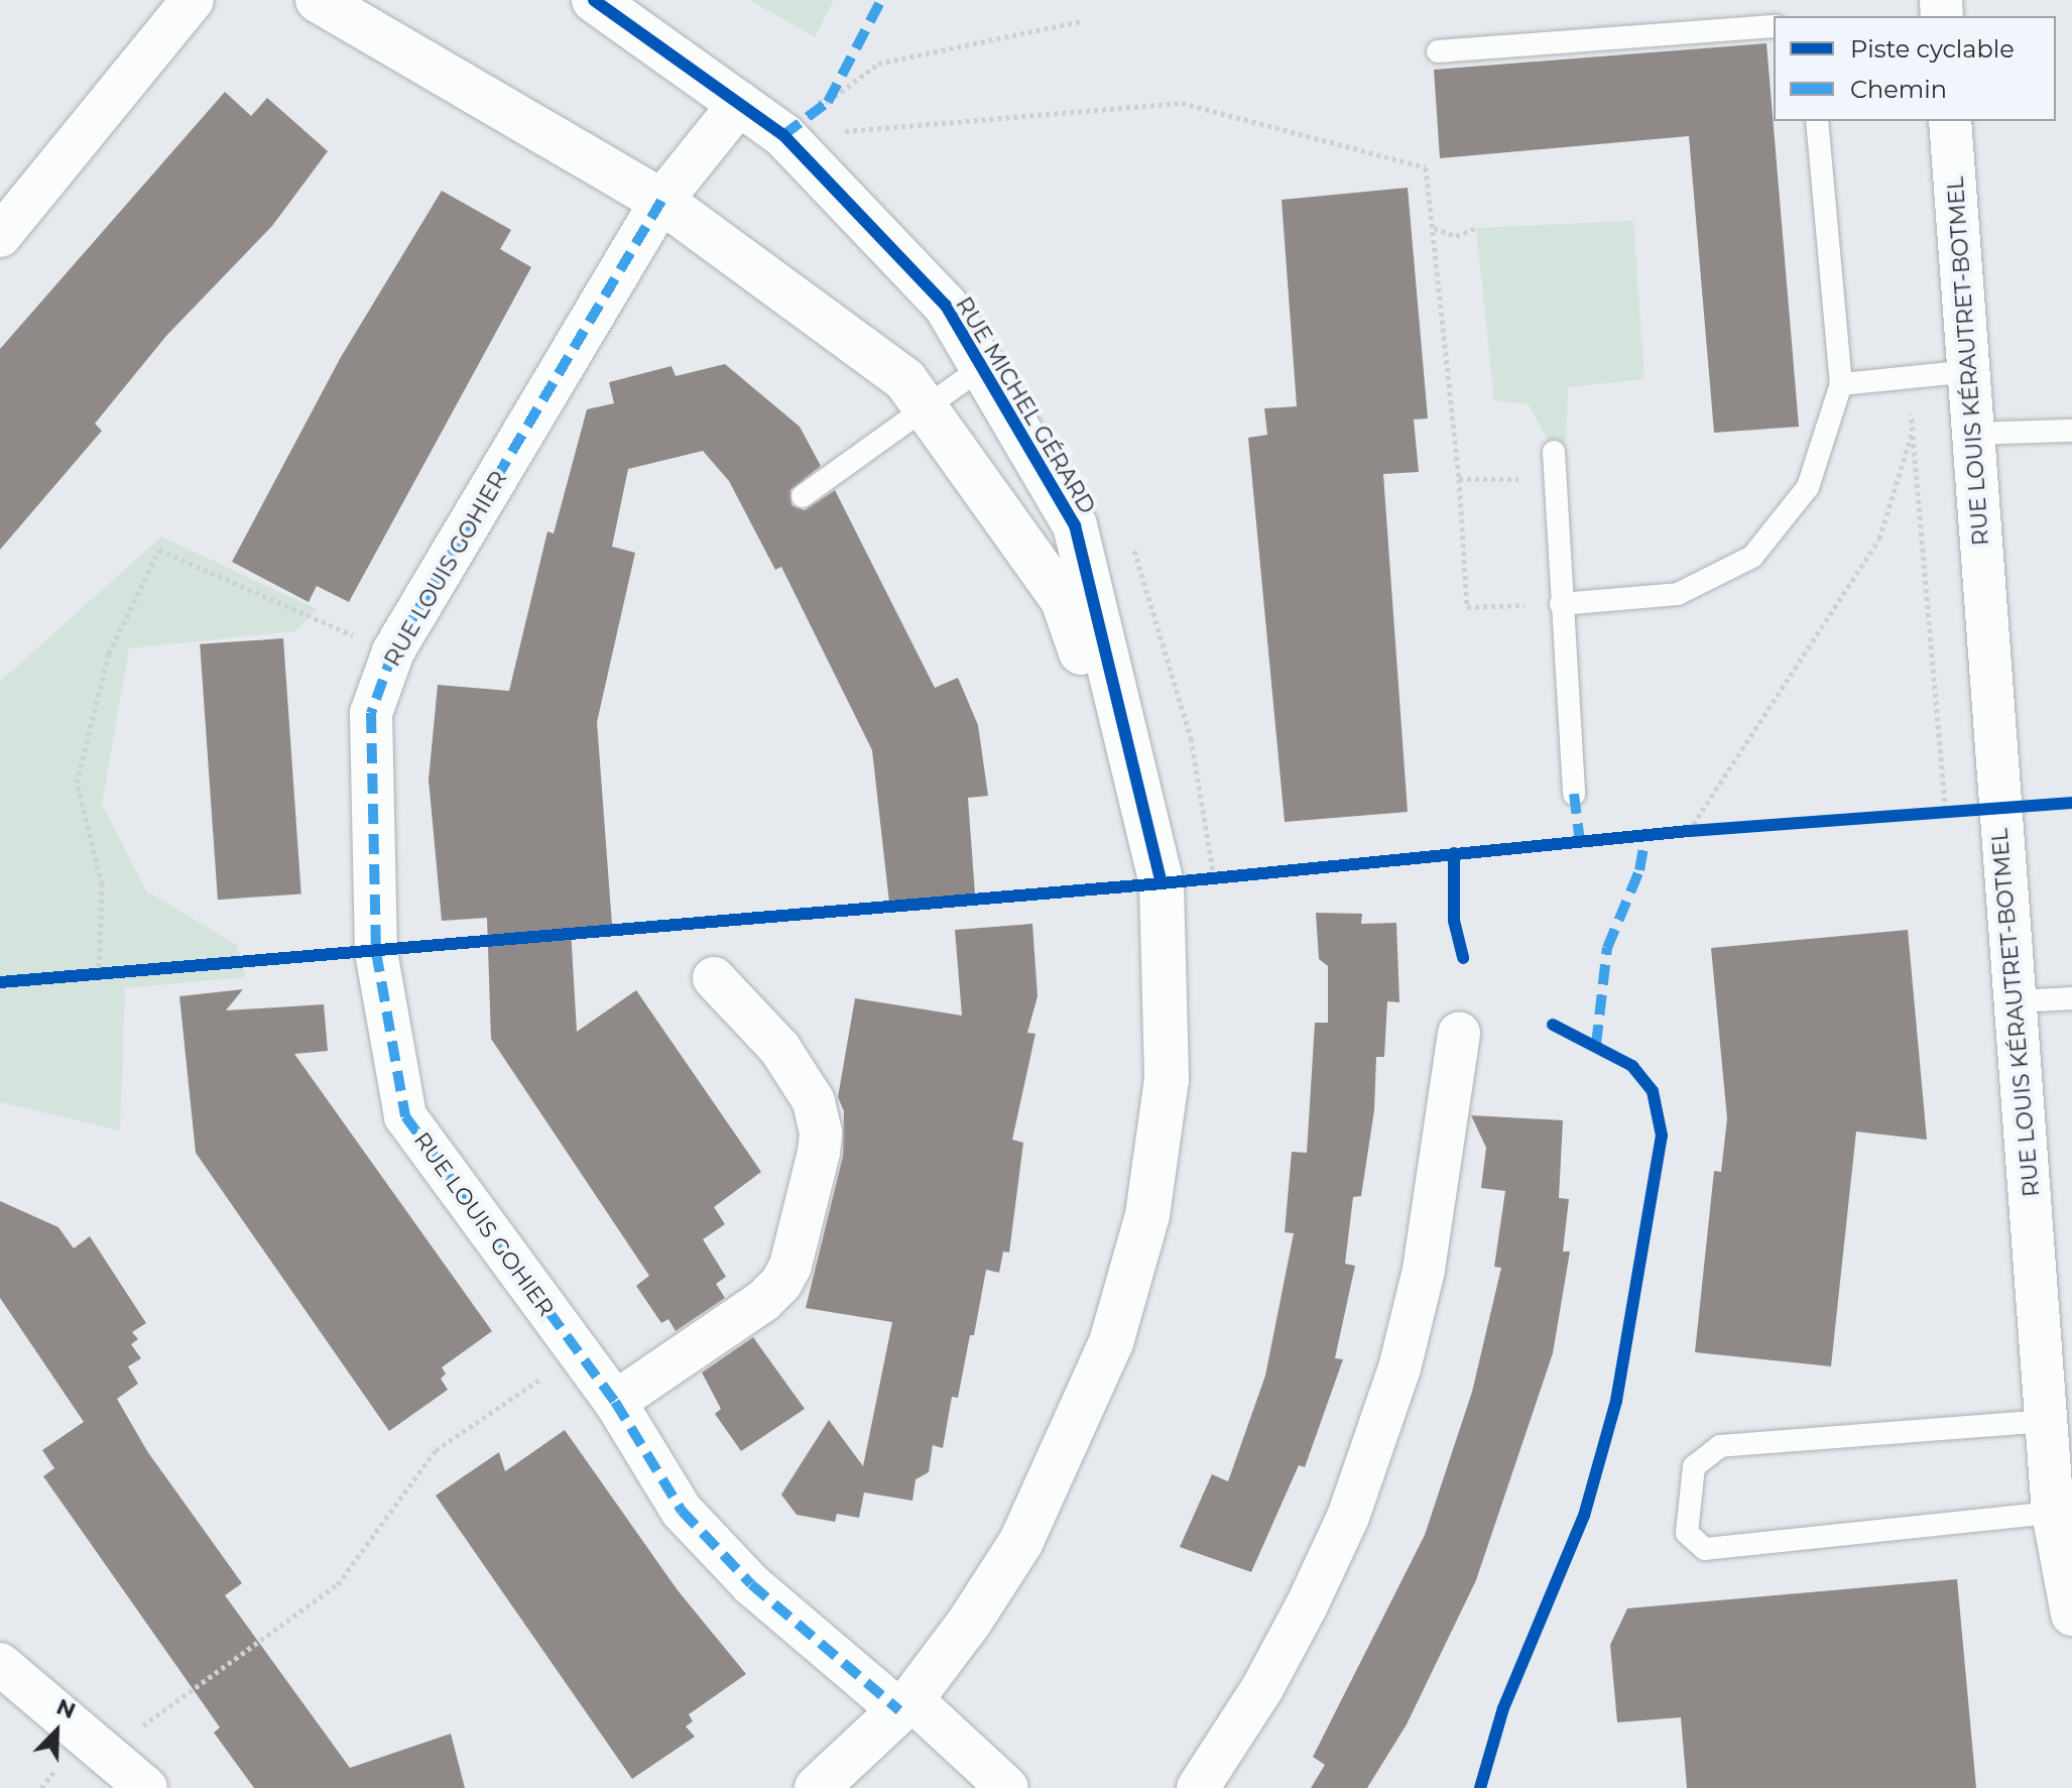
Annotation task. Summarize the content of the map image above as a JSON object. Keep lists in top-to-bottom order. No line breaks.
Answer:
{"streets":{"street":["RUE LOUIS KÉRAUTRET-BOTMEL","RUE MICHEL GÉRARD","RUE LOUIS GOHIER"]},"crossings":[["RUE MICHEL GÉRARD","RUE LOUIS GOHIER"]],"legend":["Piste cyclable","Chemin"],"north":"top right"}
